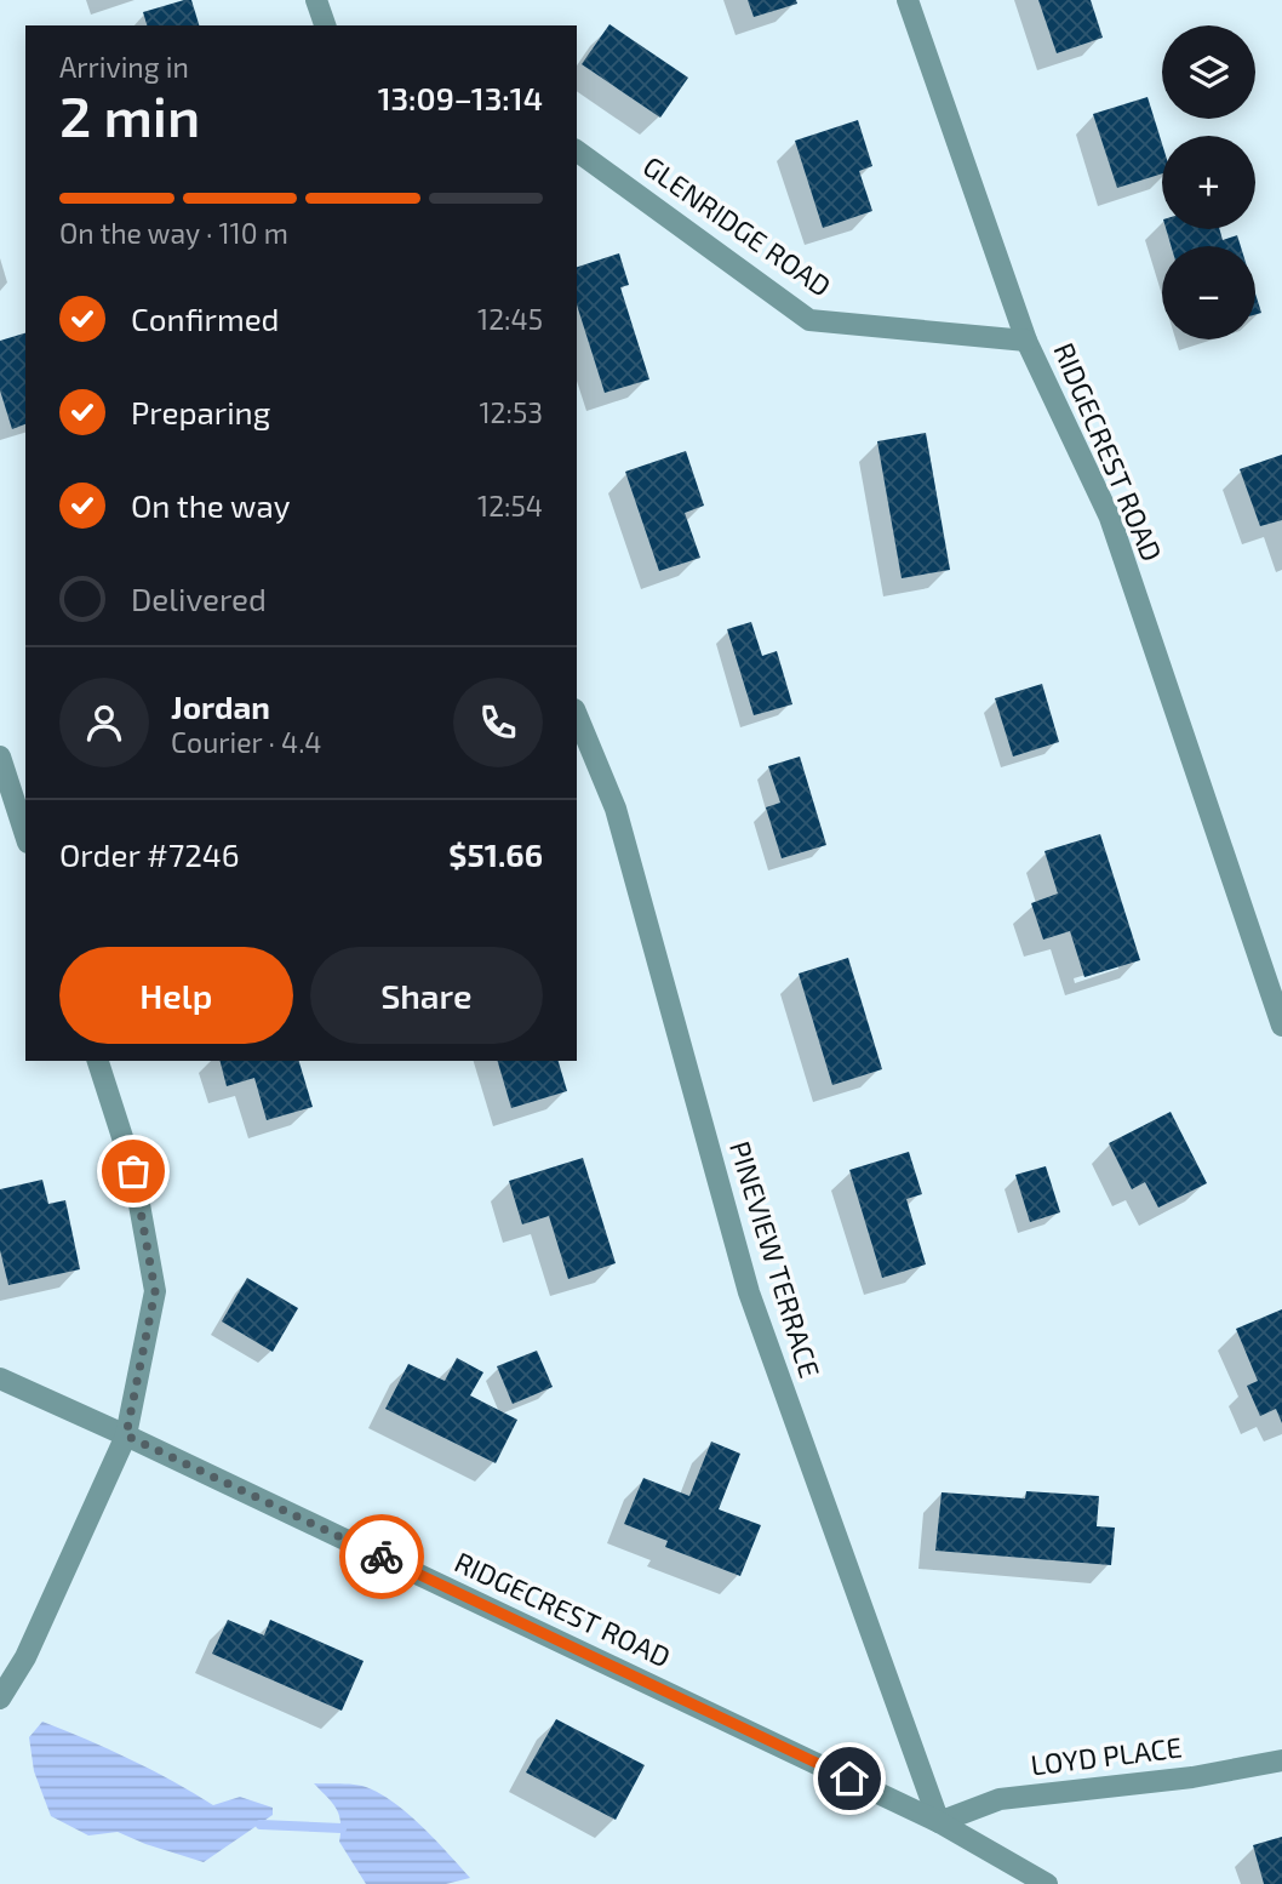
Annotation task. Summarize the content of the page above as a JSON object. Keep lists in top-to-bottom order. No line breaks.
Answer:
{"streets":{"street":["GLENRIDGE ROAD","RIDGECREST ROAD","PINEVIEW TERRACE","LOYD PLACE"]},"crossings":[["GLENRIDGE ROAD","RIDGECREST ROAD"],["RIDGECREST ROAD","PINEVIEW TERRACE"],["RIDGECREST ROAD","LOYD PLACE"],["PINEVIEW TERRACE","LOYD PLACE"]],"page":{"map_buttons":["+","−"],"heading":["2 min","Arriving in","13:09–13:14"],"panel":["Jordan","Courier · 4.4","Order #7246","$51.66"],"bar":"On the way · 110 m","list":[["Confirmed","12:45"],["Preparing","12:53"],["On the way","12:54"],"Delivered"],"buttons":["Help","Share"]}}
